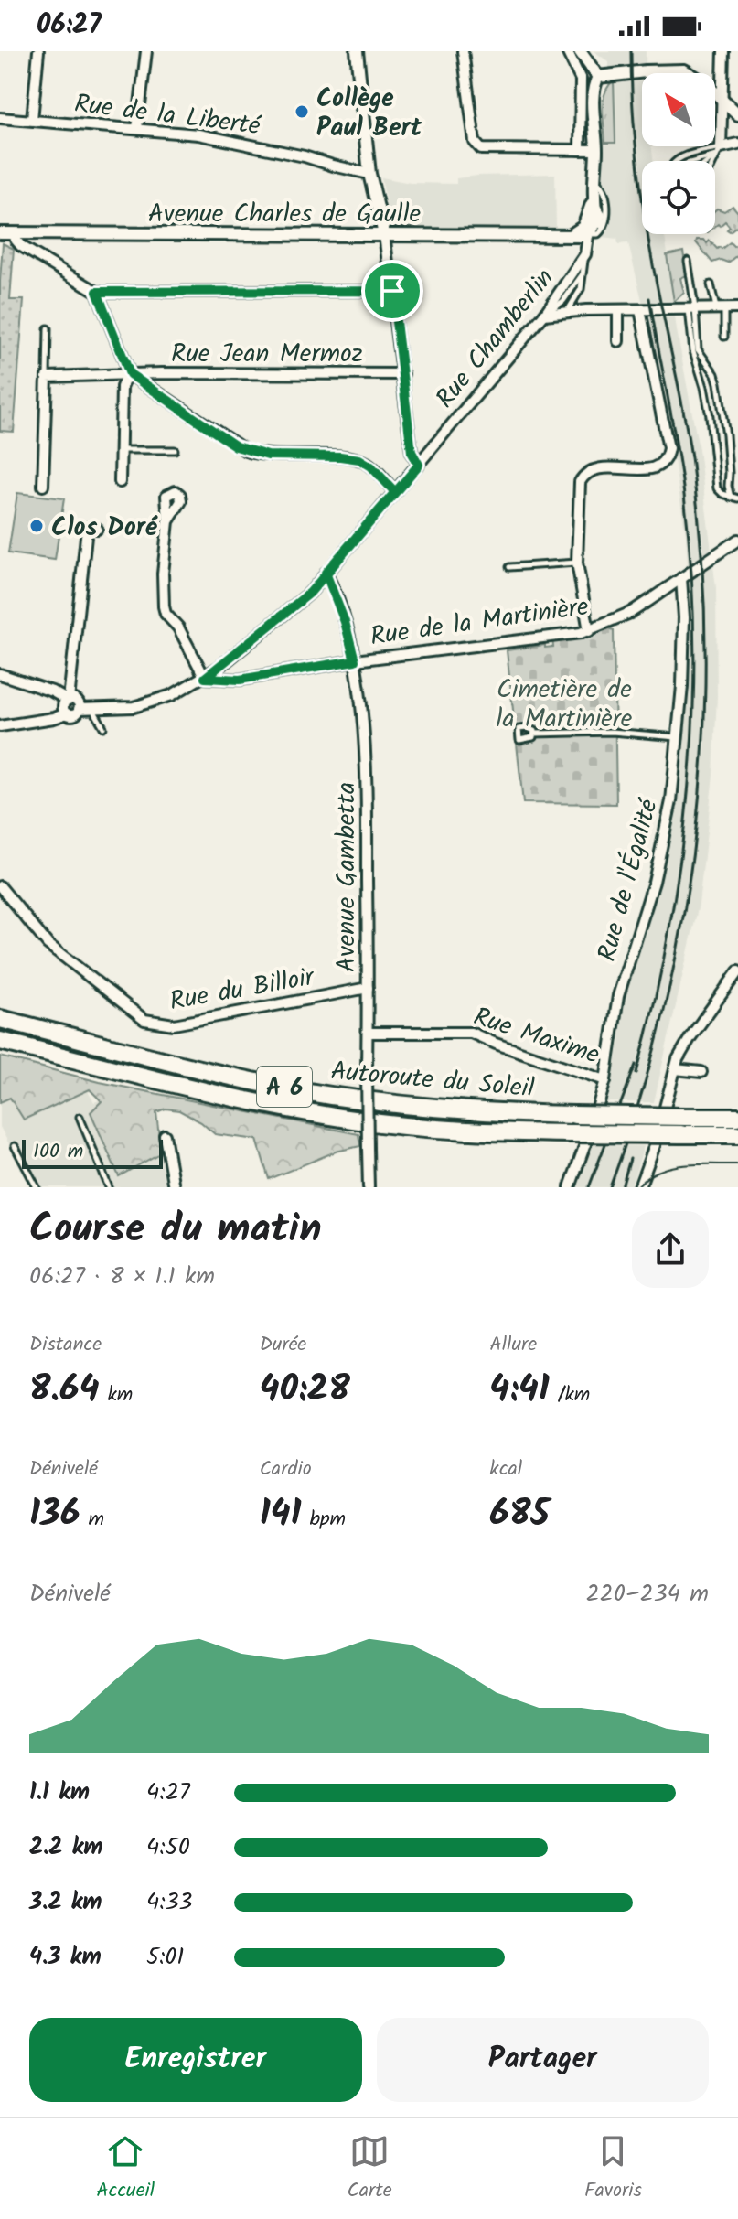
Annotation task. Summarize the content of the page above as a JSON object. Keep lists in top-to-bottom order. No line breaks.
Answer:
{"streets":{"highway":["Autoroute du Soleil","A 6"],"street":["Rue de la Liberté","Avenue Charles de Gaulle","Rue Chamberlin","Rue Jean Mermoz","Rue de la Martinière","Avenue Gambetta","Rue de l'Égalité","Rue du Billoir","Rue Maxime"]},"crossings":[["Avenue Charles de Gaulle","Rue Chamberlin"],["Rue Chamberlin","Rue de la Martinière"],["Rue Chamberlin","Avenue Gambetta"],["Rue de la Martinière","Avenue Gambetta"],["Rue de la Martinière","Rue de l'Égalité"],["Avenue Gambetta","Rue du Billoir"],["Avenue Gambetta","Rue Maxime"],["Rue de l'Égalité","Rue Maxime"]],"parks":["Cimetière de la Martinière"],"places":["Collège Paul Bert","Clos Doré"],"scale_bar":"100 m","north":"top left","page":{"status":"06:27","scale":"100 m","heading":["Course du matin","06:27 · 8 × 1.1 km"],"stats":[["Distance","8.64 km"],["Durée","40:28"],["Allure","4:41 /km"],["Dénivelé","136 m"],["Cardio","141 bpm"],["kcal","685"]],"chart":["Dénivelé","220–234 m"],"list":[{"name":"1.1 km","note":"4:27"},{"name":"2.2 km","note":"4:50"},{"name":"3.2 km","note":"4:33"},{"name":"4.3 km","note":"5:01"}],"buttons":["Enregistrer","Partager"],"tabs":["Accueil","Carte","Favoris"]}}
